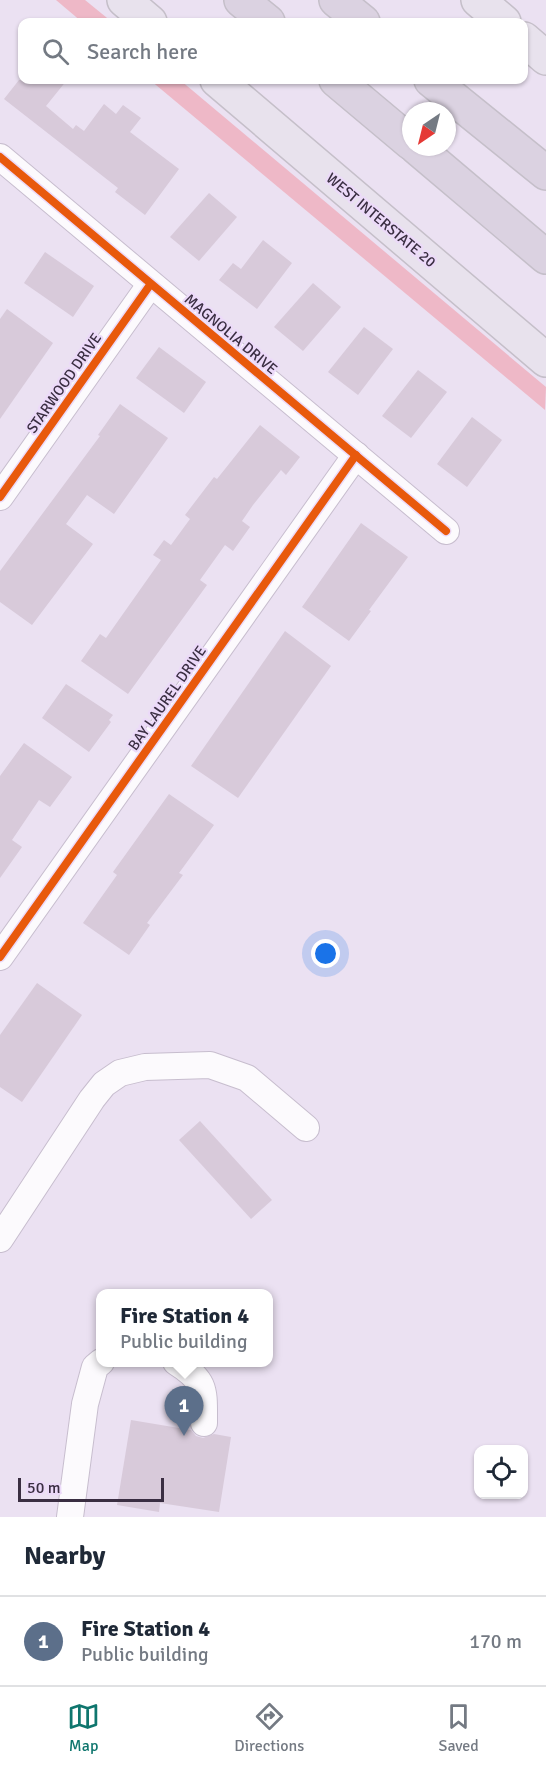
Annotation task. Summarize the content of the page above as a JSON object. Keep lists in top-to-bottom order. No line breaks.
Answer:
{"streets":{"main road":["WEST INTERSTATE 20"],"street":["MAGNOLIA DRIVE","STARWOOD DRIVE","BAY LAUREL DRIVE"]},"crossings":[["MAGNOLIA DRIVE","STARWOOD DRIVE"],["MAGNOLIA DRIVE","BAY LAUREL DRIVE"]],"scale_bar":"50 m","north":"bottom left","page":{"search":"Search here","popup":["Fire Station 4","Public building"],"pins":"1","scale":"50 m","heading":"Nearby","list":[{"mark":"1","name":"Fire Station 4","note":"Public building","value":"170 m"}],"nav":["Map","Directions","Saved"]}}
